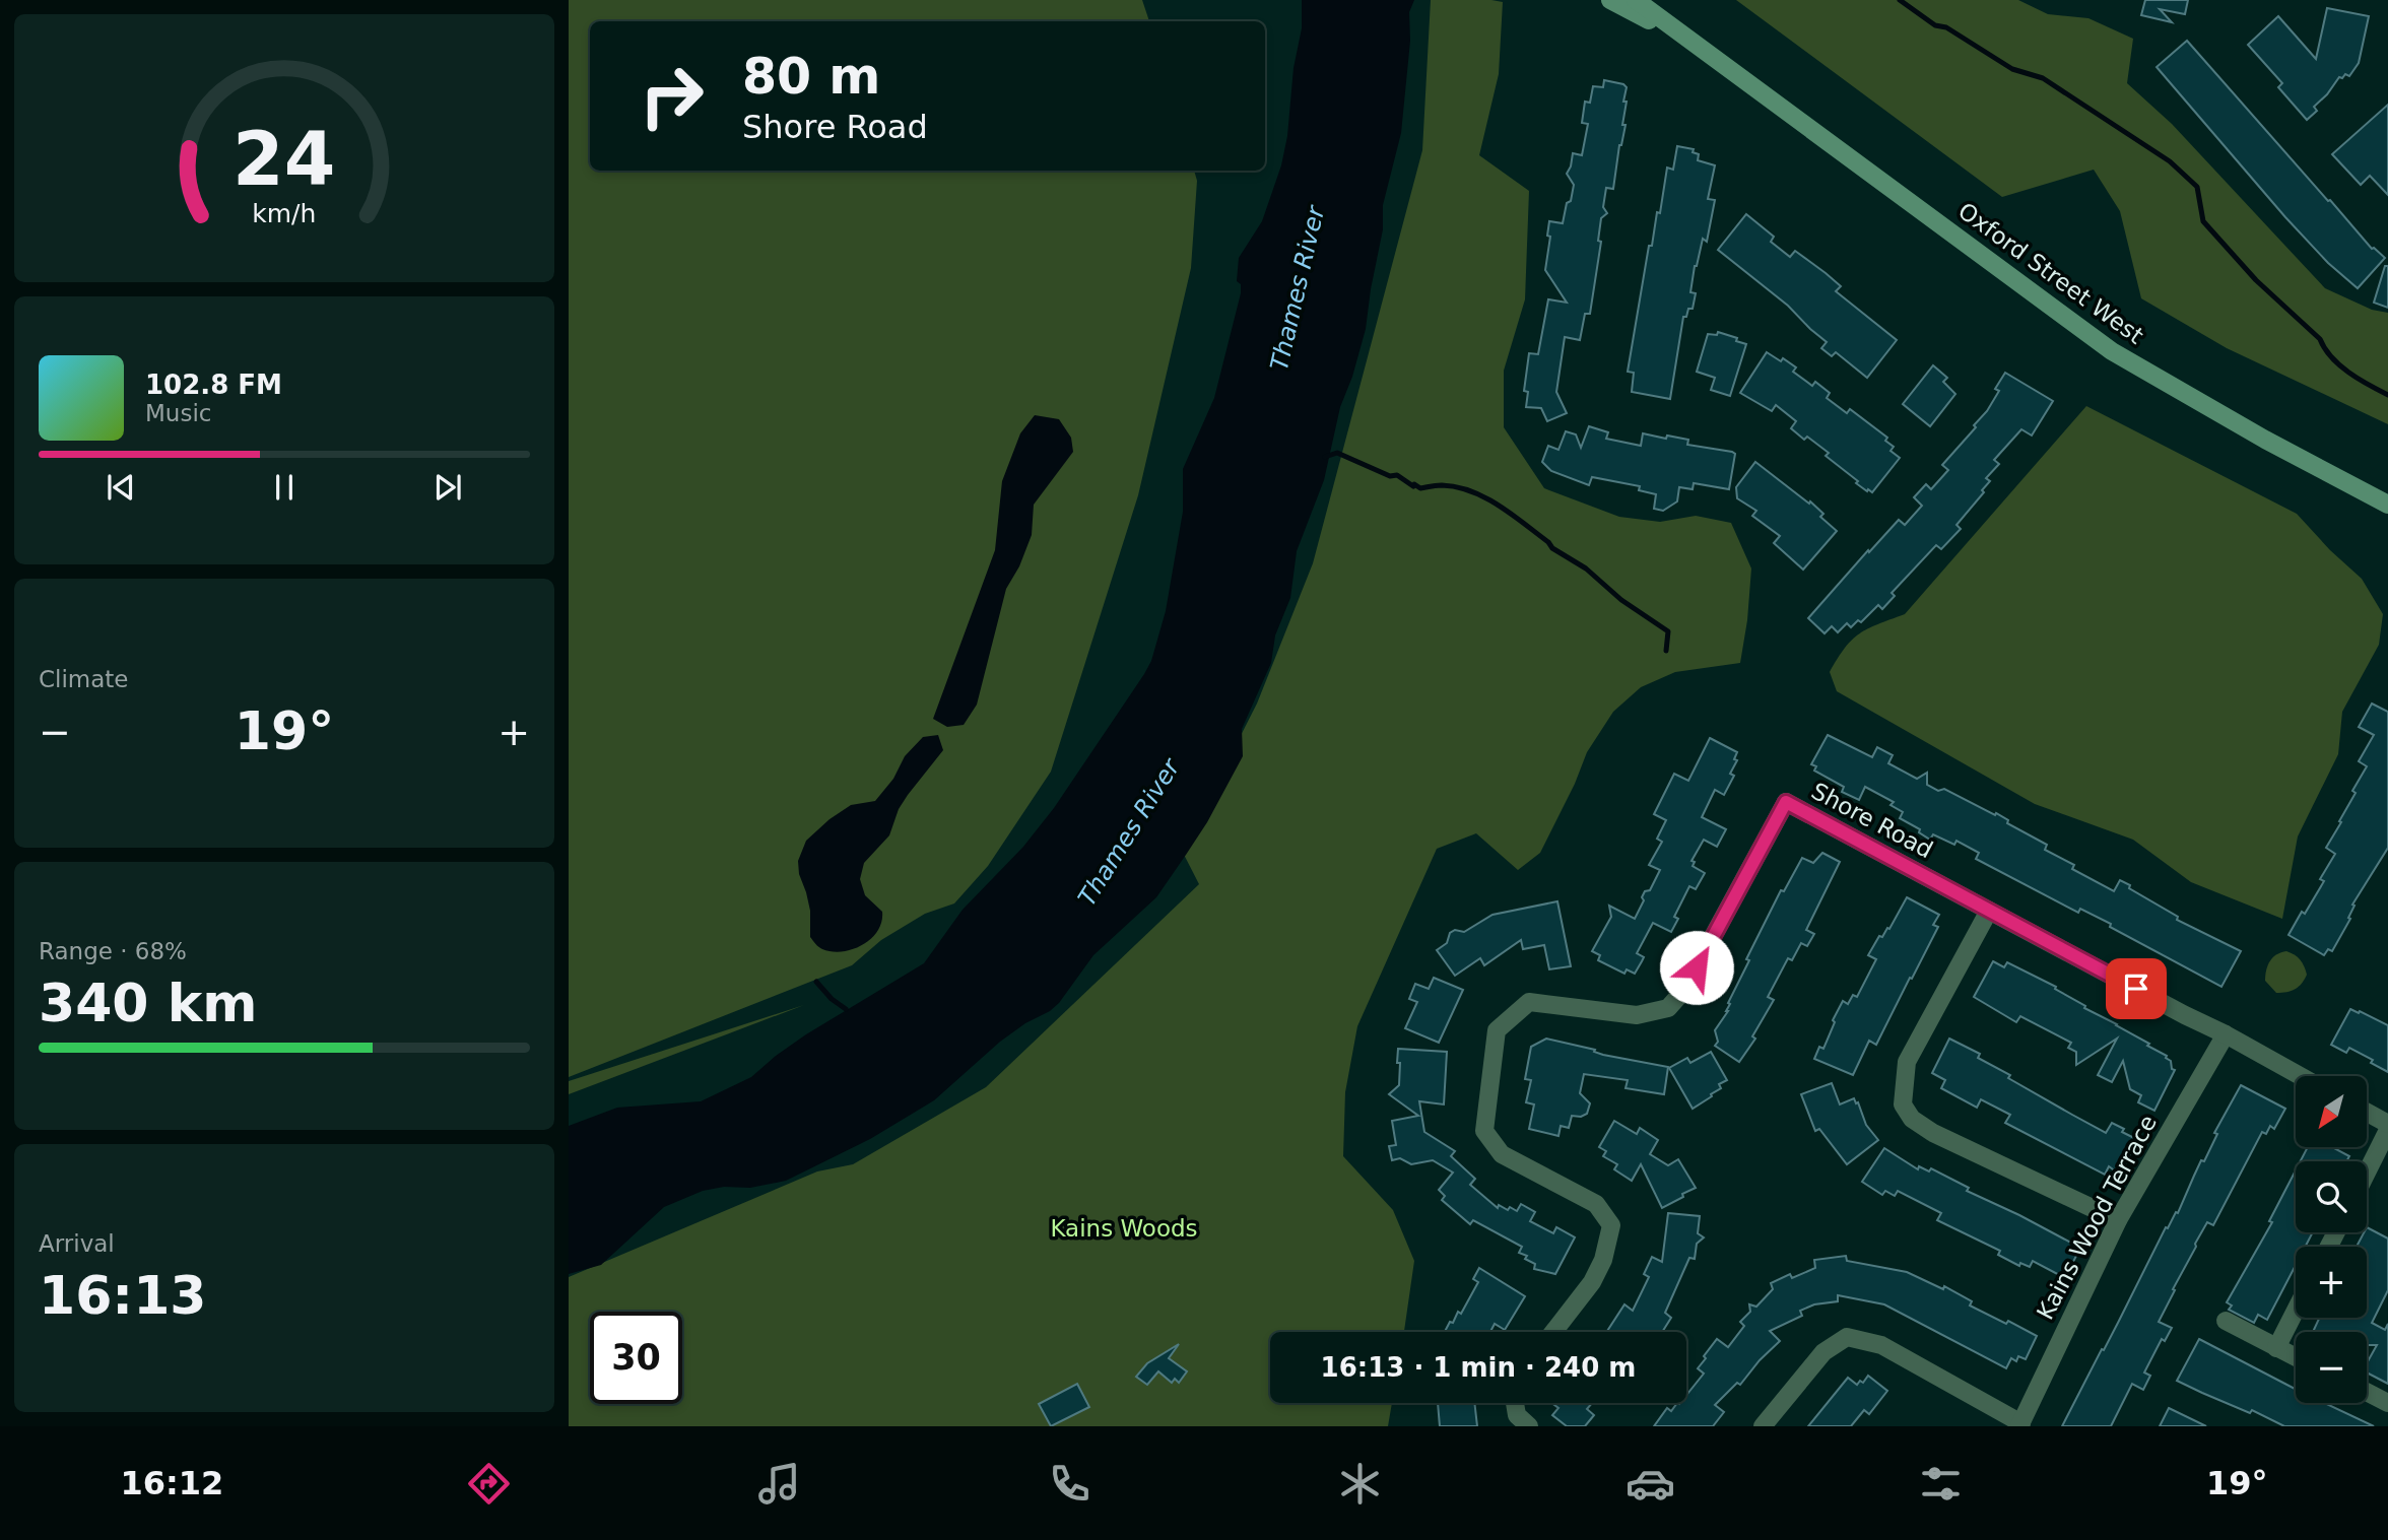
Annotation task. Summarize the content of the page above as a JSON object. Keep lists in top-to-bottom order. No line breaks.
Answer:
{"streets":{"main road":["Oxford Street West"],"street":["Shore Road","Kains Wood Terrace"]},"crossings":[["Shore Road","Kains Wood Terrace"]],"water":["Thames River"],"parks":["Kains Woods"],"north":"bottom left","page":{"turn":["80 m","Shore Road"],"song":["102.8 FM","Music"],"tile":["Climate",["Range · 68%","340 km"],["Arrival","16:13"]],"heat":["−","19°","+"],"map_buttons":["+","−"],"limit":"30","trip":"16:13 · 1 min · 240 m","tabs":["16:12","19°"],"gauge":["24","km/h"]}}
